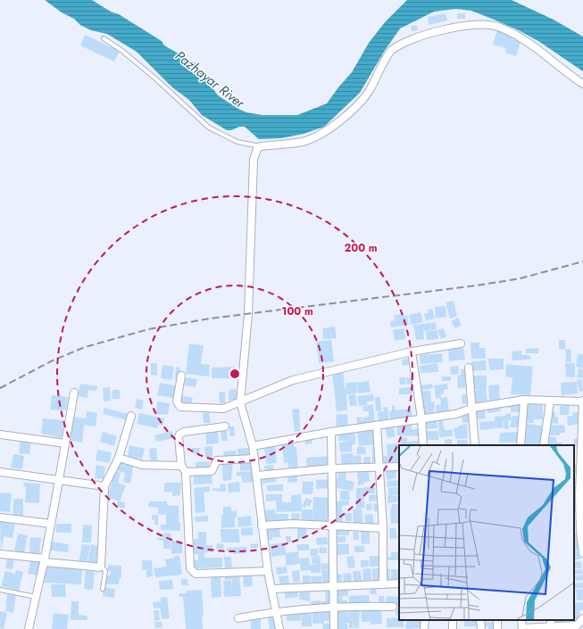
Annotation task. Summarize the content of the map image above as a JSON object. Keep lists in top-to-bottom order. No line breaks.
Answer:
{"water":["Pazhayar River"],"rings":["200 m","100 m"]}
